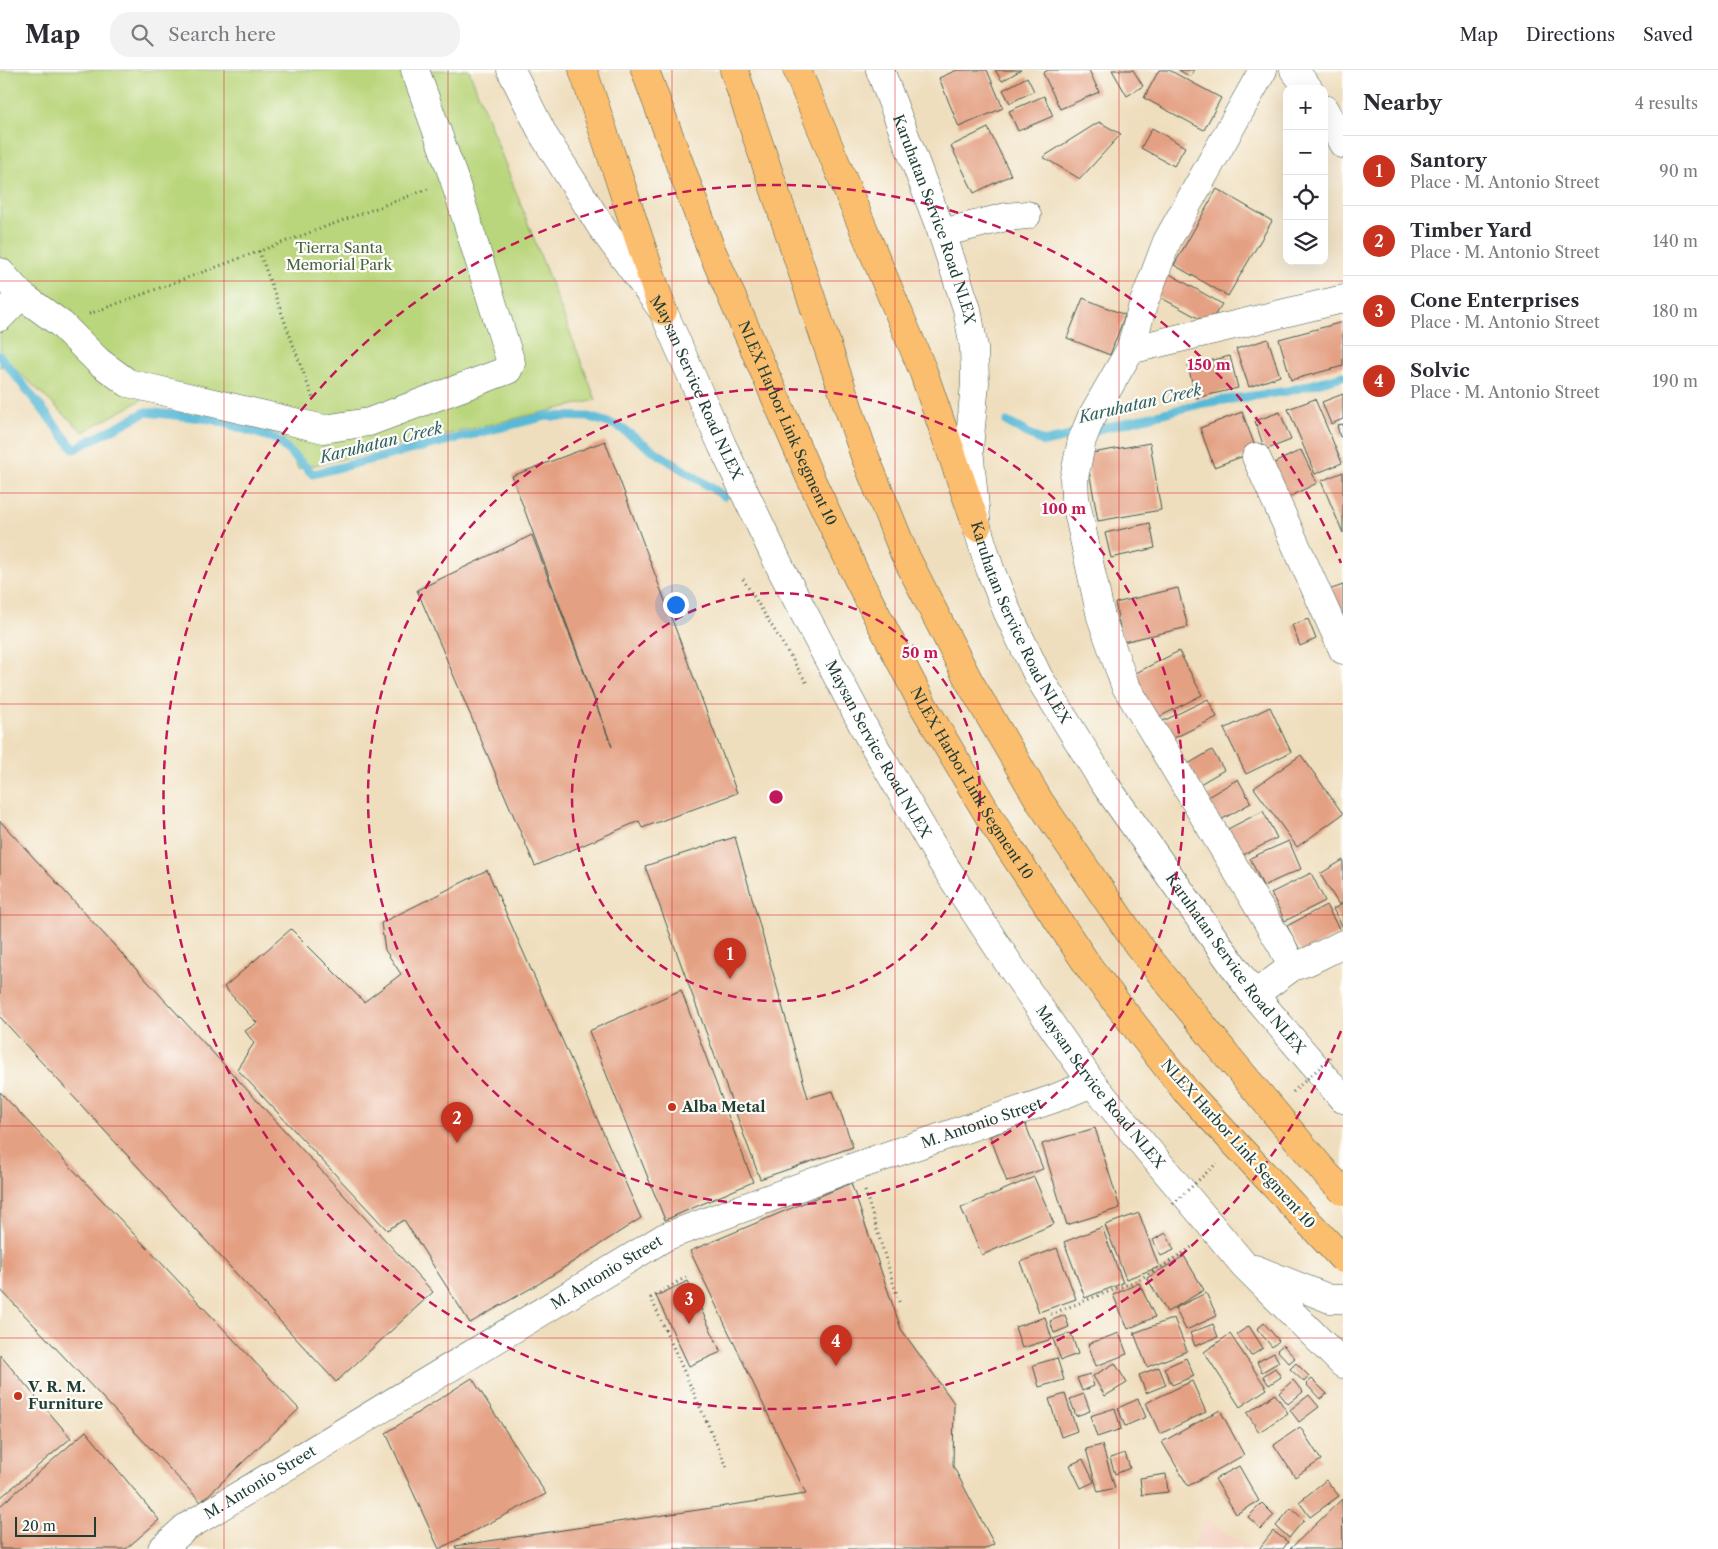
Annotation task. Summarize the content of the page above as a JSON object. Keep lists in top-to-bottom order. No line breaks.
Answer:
{"streets":{"highway":["NLEX Harbor Link Segment 10"],"street":["Karuhatan Service Road NLEX","Maysan Service Road NLEX","M. Antonio Street"]},"crossings":[["Maysan Service Road NLEX","M. Antonio Street"]],"water":["Karuhatan Creek"],"parks":["Tierra Santa Memorial Park"],"places":["Alba Metal","V. R. M. Furniture"],"scale_bar":"20 m","page":{"header":"Map","search":"Search here","nav":["Map","Directions","Saved"],"heading":["Nearby","4 results"],"map_buttons":["+","−"],"list":[{"mark":"1","name":"Santory","note":"Place · M. Antonio Street","value":"90 m"},{"mark":"2","name":"Timber Yard","note":"Place · M. Antonio Street","value":"140 m"},{"mark":"3","name":"Cone Enterprises","note":"Place · M. Antonio Street","value":"180 m"},{"mark":"4","name":"Solvic","note":"Place · M. Antonio Street","value":"190 m"}],"pins":["1","2","3","4"],"scale":"20 m"},"rings":["150 m","100 m","50 m"]}
